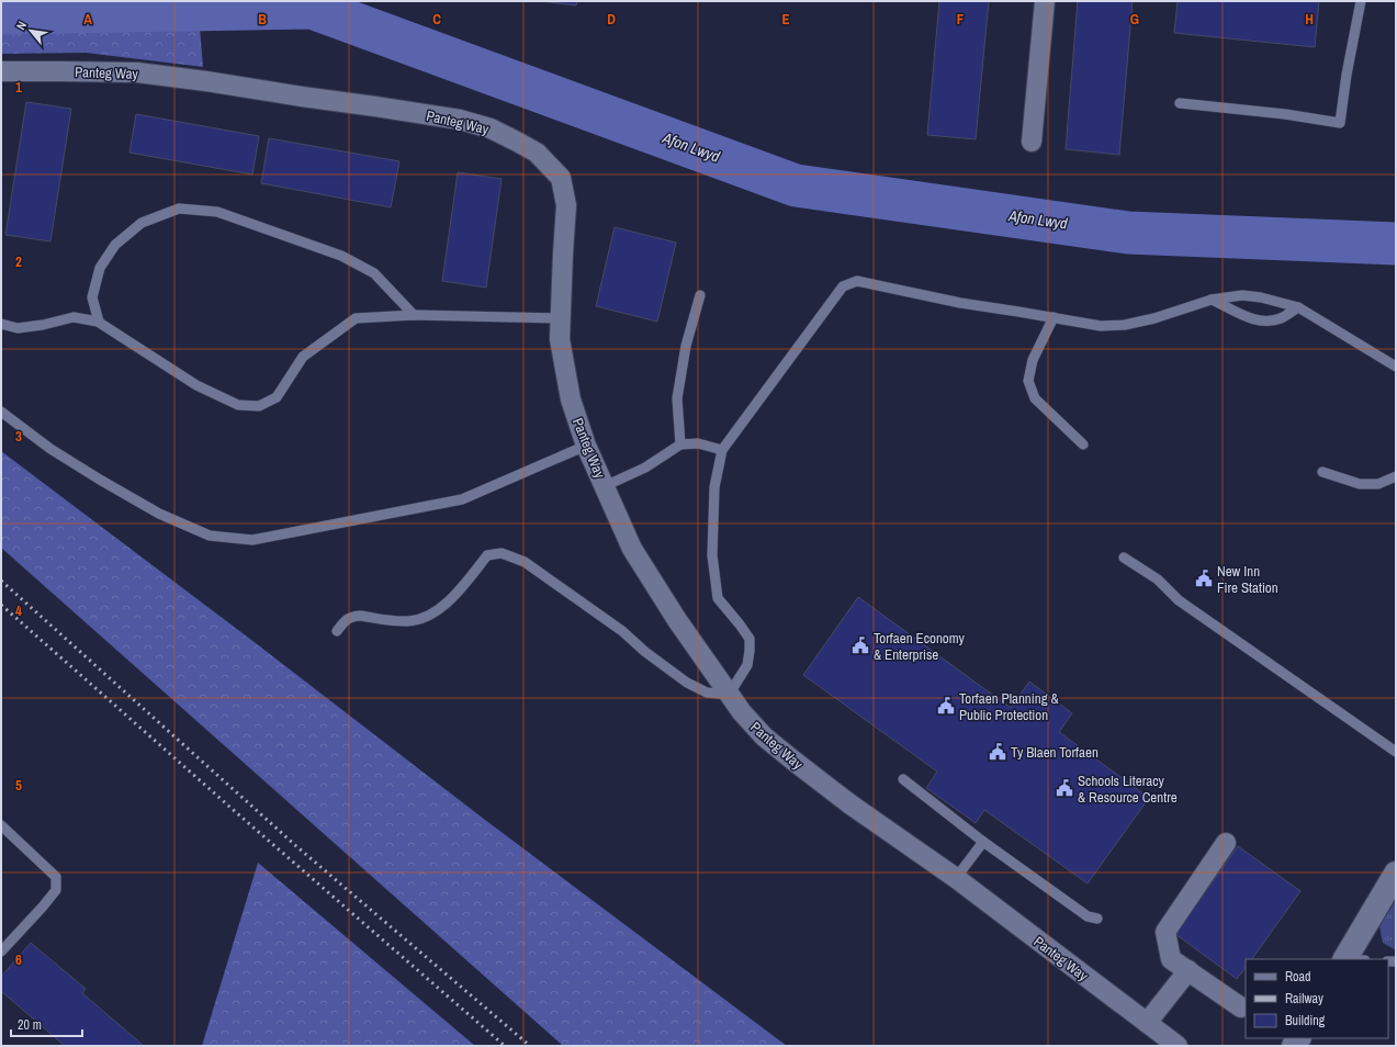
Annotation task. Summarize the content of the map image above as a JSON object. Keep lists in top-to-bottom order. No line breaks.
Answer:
{"streets":{"street":["Panteg Way"]},"water":["Afon Lwyd"],"places":{"public building":["New Inn Fire Station","Torfaen Economy & Enterprise","Torfaen Planning & Public Protection","Ty Blaen Torfaen","Schools Literacy & Resource Centre"]},"legend":["Road","Railway","Building"],"scale_bar":"20 m","north":"top left","grid":{"columns":["A","B","C","D","E","F","G","H"],"rows":["1","2","3","4","5","6"]}}
